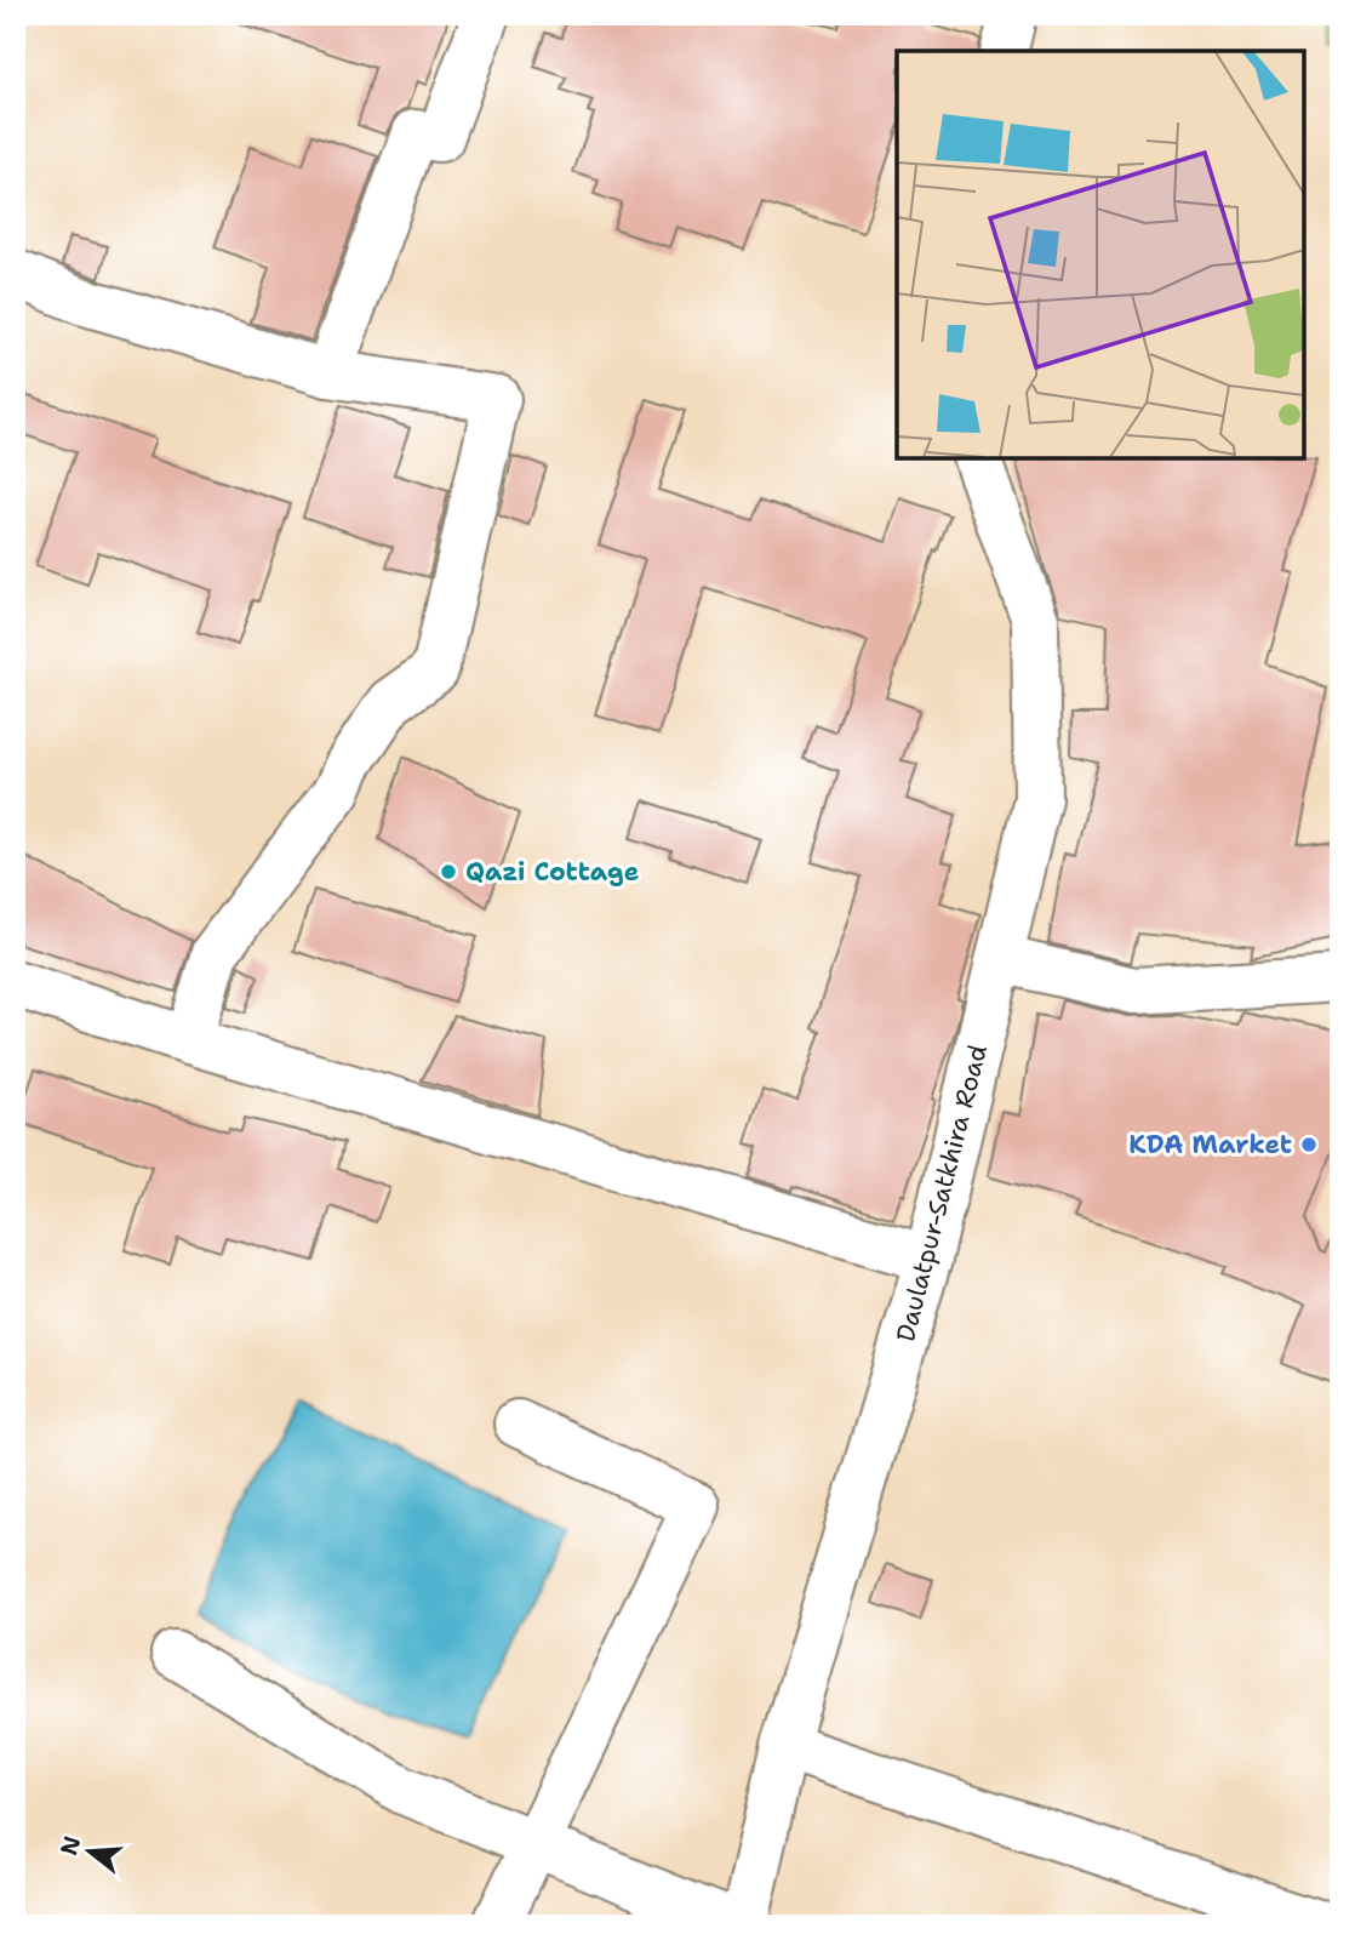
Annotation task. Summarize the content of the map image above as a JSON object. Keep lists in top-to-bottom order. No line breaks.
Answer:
{"streets":{"street":["Daulatpur-Satkhira Road"]},"places":["Qazi Cottage","KDA Market"],"north":"left"}
